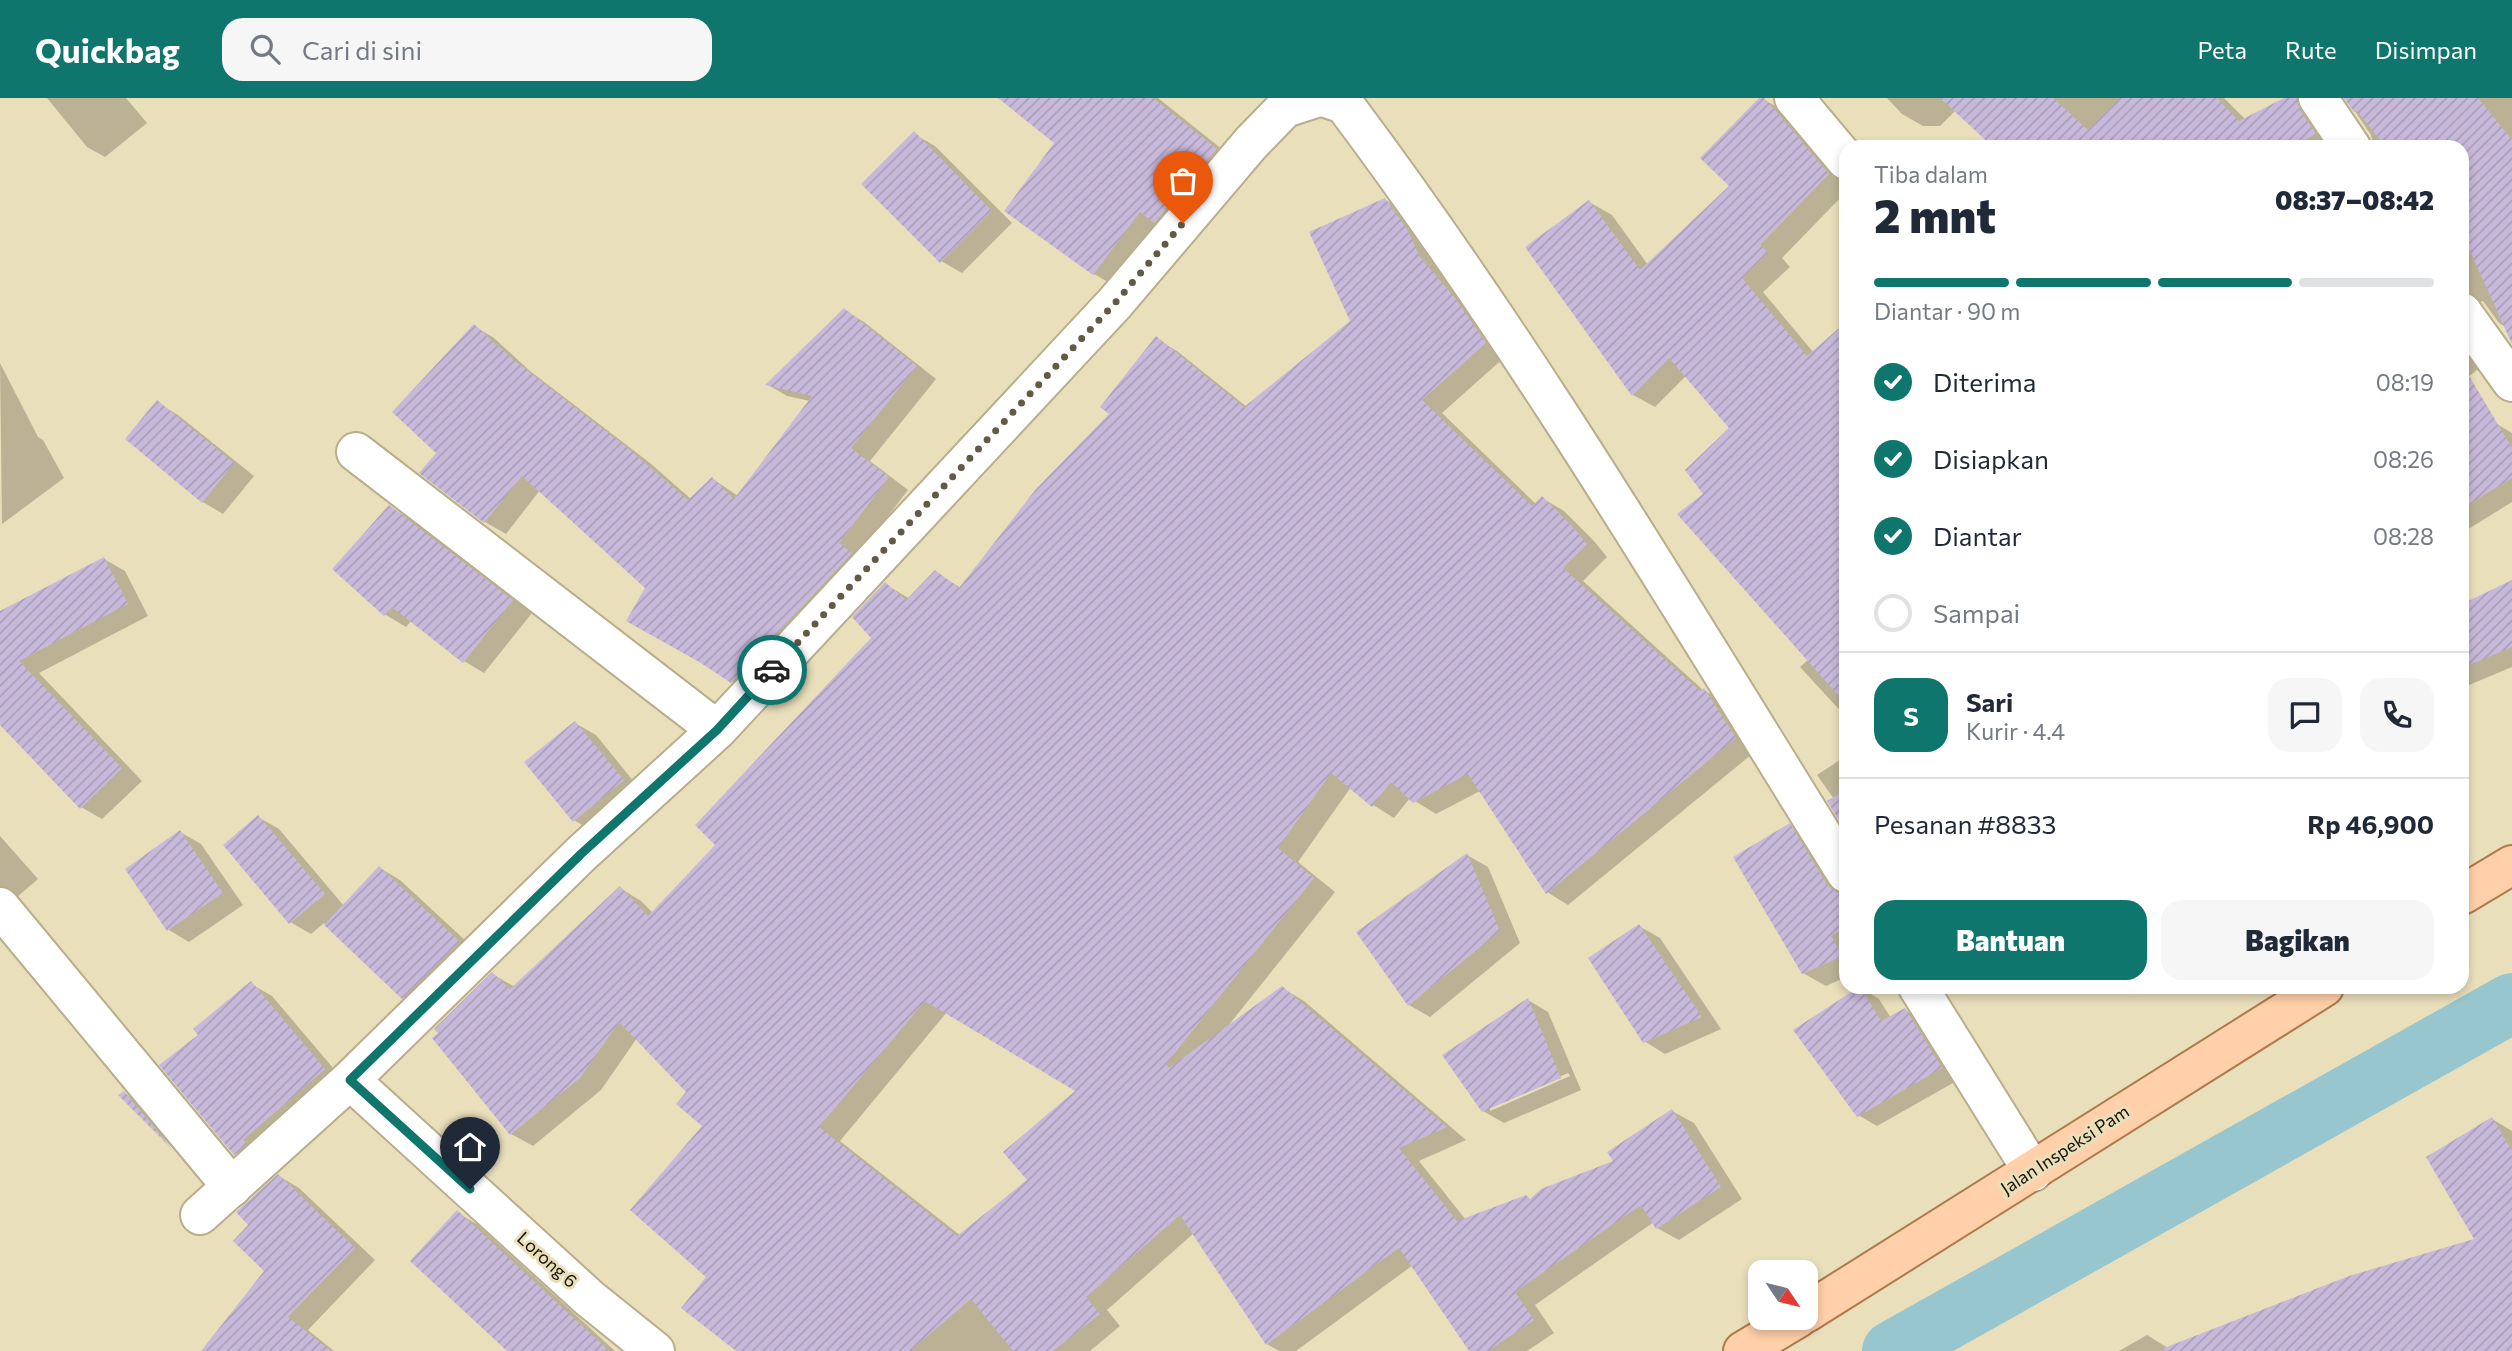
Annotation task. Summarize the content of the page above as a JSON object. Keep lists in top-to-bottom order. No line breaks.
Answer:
{"streets":{"main road":["Jalan Inspeksi Pam"],"street":["Lorong 6"]},"north":"bottom right","page":{"header":"Quickbag","search":"Cari di sini","nav":["Peta","Rute","Disimpan"],"heading":["2 mnt","Tiba dalam","08:37–08:42"],"panel":["Sari","Kurir · 4.4","Pesanan #8833","Rp 46,900"],"bar":"Diantar · 90 m","list":[["Diterima","08:19"],["Disiapkan","08:26"],["Diantar","08:28"],"Sampai"],"round":"S","buttons":["Bantuan","Bagikan"]}}
